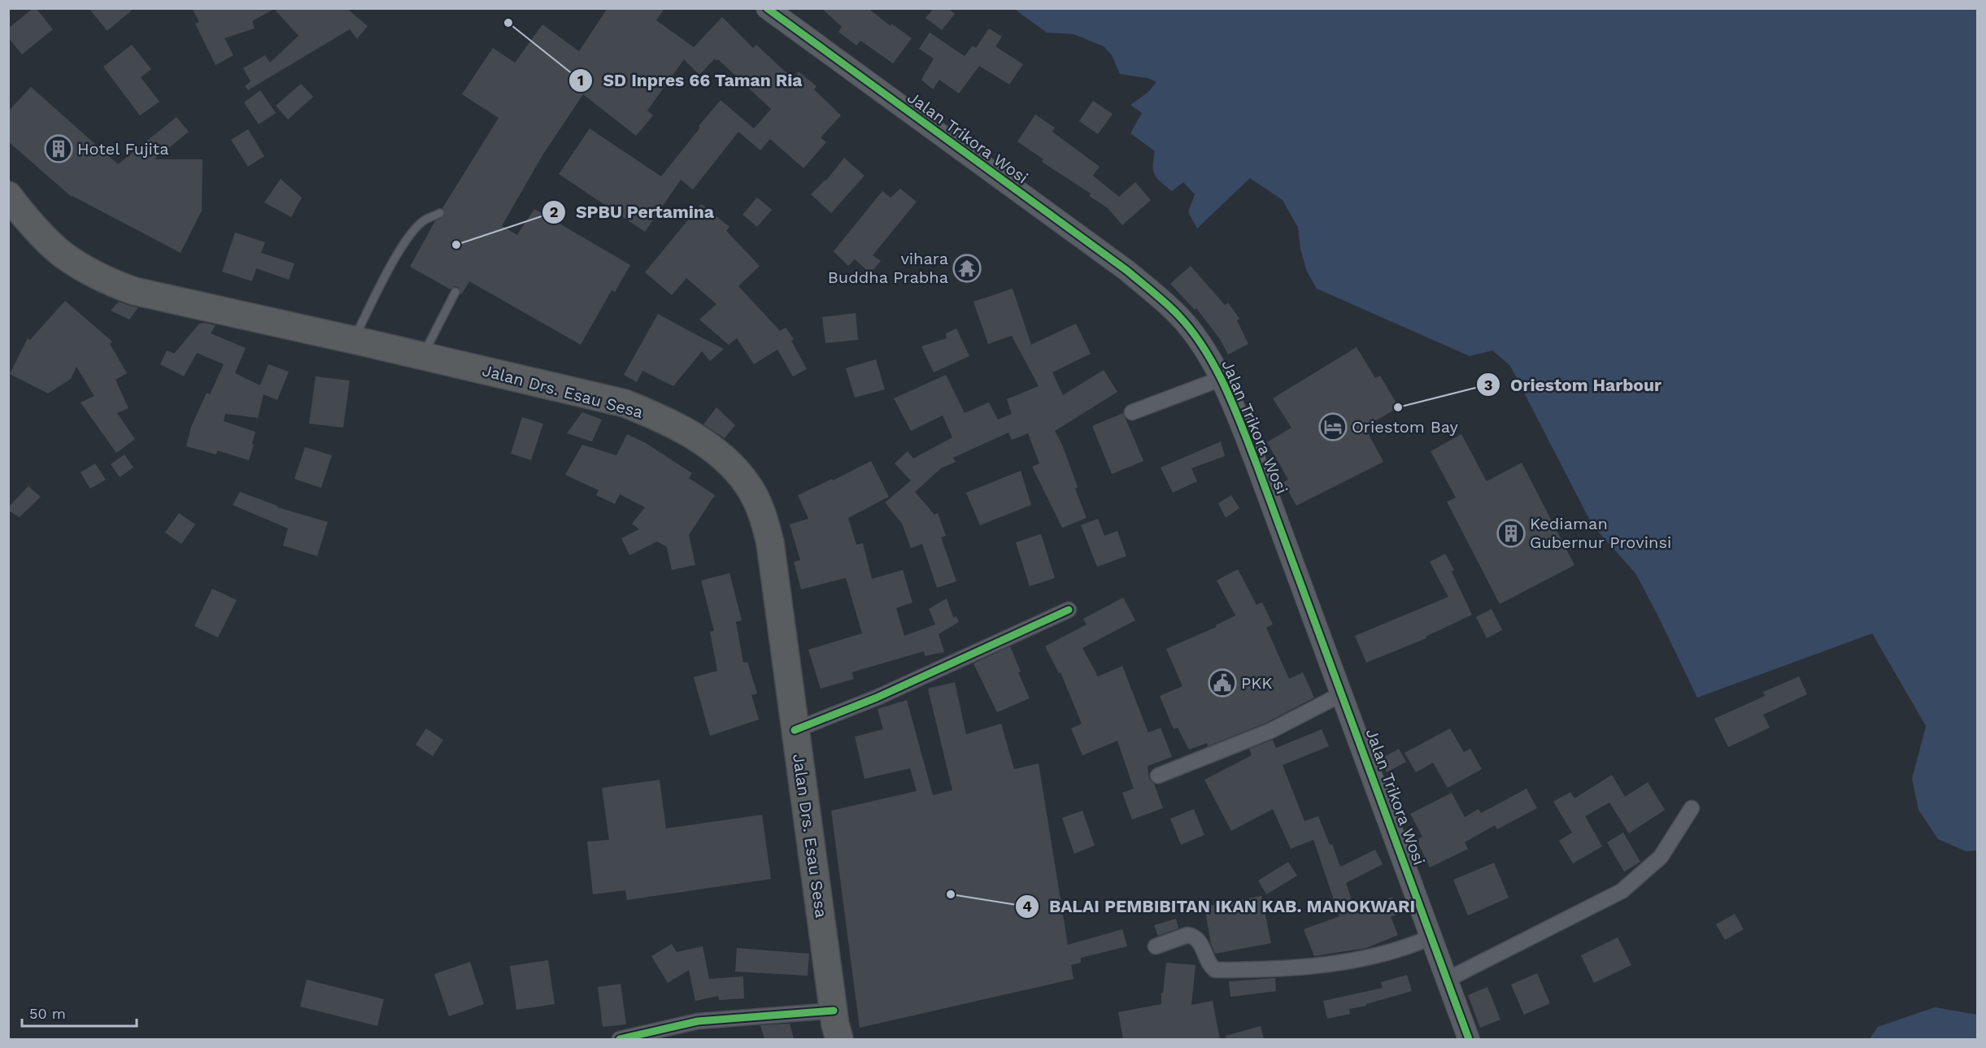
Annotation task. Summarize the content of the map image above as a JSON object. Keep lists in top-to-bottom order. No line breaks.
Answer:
{"streets":{"highway":["Jalan Drs. Esau Sesa"],"street":["Jalan Trikora Wosi"]},"places":{"other":["SD Inpres 66 Taman Ria","SPBU Pertamina","Oriestom Harbour","BALAI PEMBIBITAN IKAN KAB. MANOKWARI"],"building":["Hotel Fujita","Kediaman Gubernur Provinsi"],"temple":["vihara Buddha Prabha"],"hotel":["Oriestom Bay"],"public building":["PKK"]},"scale_bar":"50 m"}
